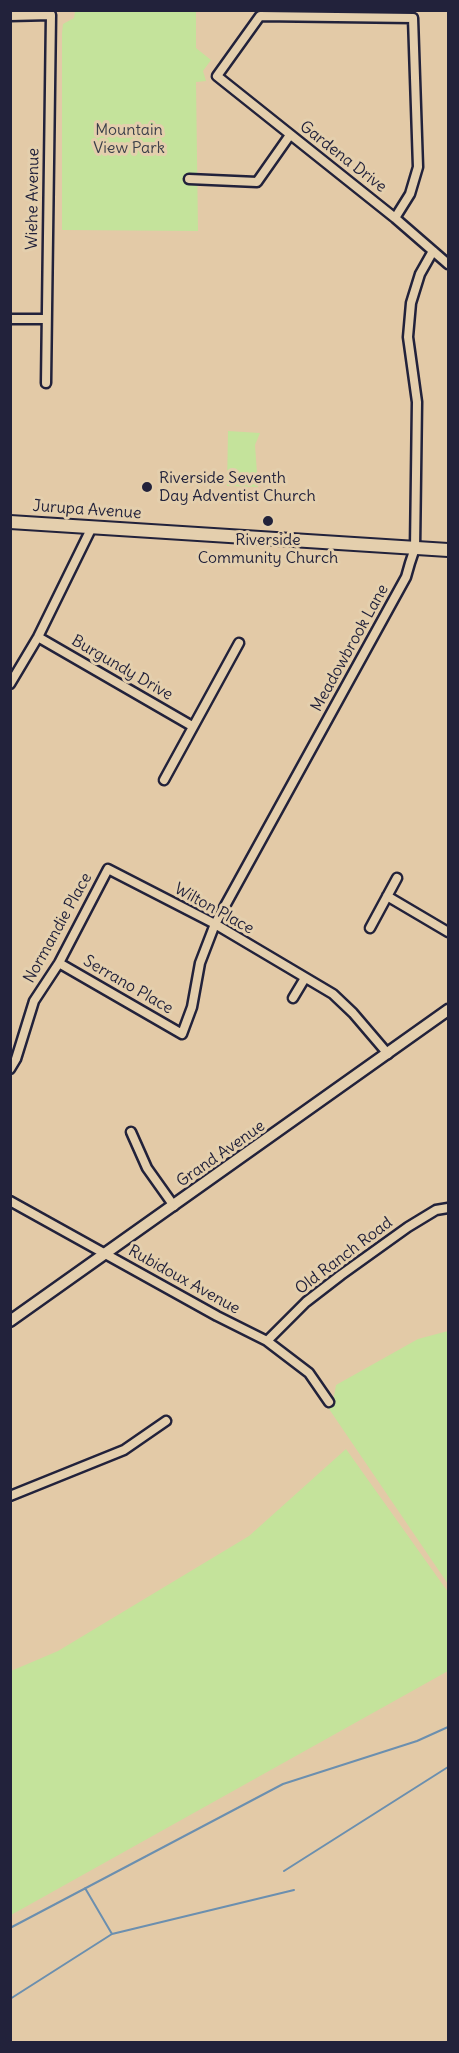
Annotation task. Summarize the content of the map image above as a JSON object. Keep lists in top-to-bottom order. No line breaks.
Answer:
{"streets":{"main road":["Jurupa Avenue"],"street":["Gardena Drive","Wiehe Avenue","Meadowbrook Lane","Burgundy Drive","Wilton Place","Normandie Place","Serrano Place","Grand Avenue","Old Ranch Road","Rubidoux Avenue"]},"crossings":[["Gardena Drive","Meadowbrook Lane"],["Jurupa Avenue","Meadowbrook Lane"],["Meadowbrook Lane","Wilton Place"],["Meadowbrook Lane","Serrano Place"],["Wilton Place","Normandie Place"],["Wilton Place","Grand Avenue"],["Normandie Place","Serrano Place"],["Grand Avenue","Rubidoux Avenue"],["Old Ranch Road","Rubidoux Avenue"]],"parks":["Mountain View Park"],"places":["Riverside Seventh Day Adventist Church","Riverside Community Church"]}
